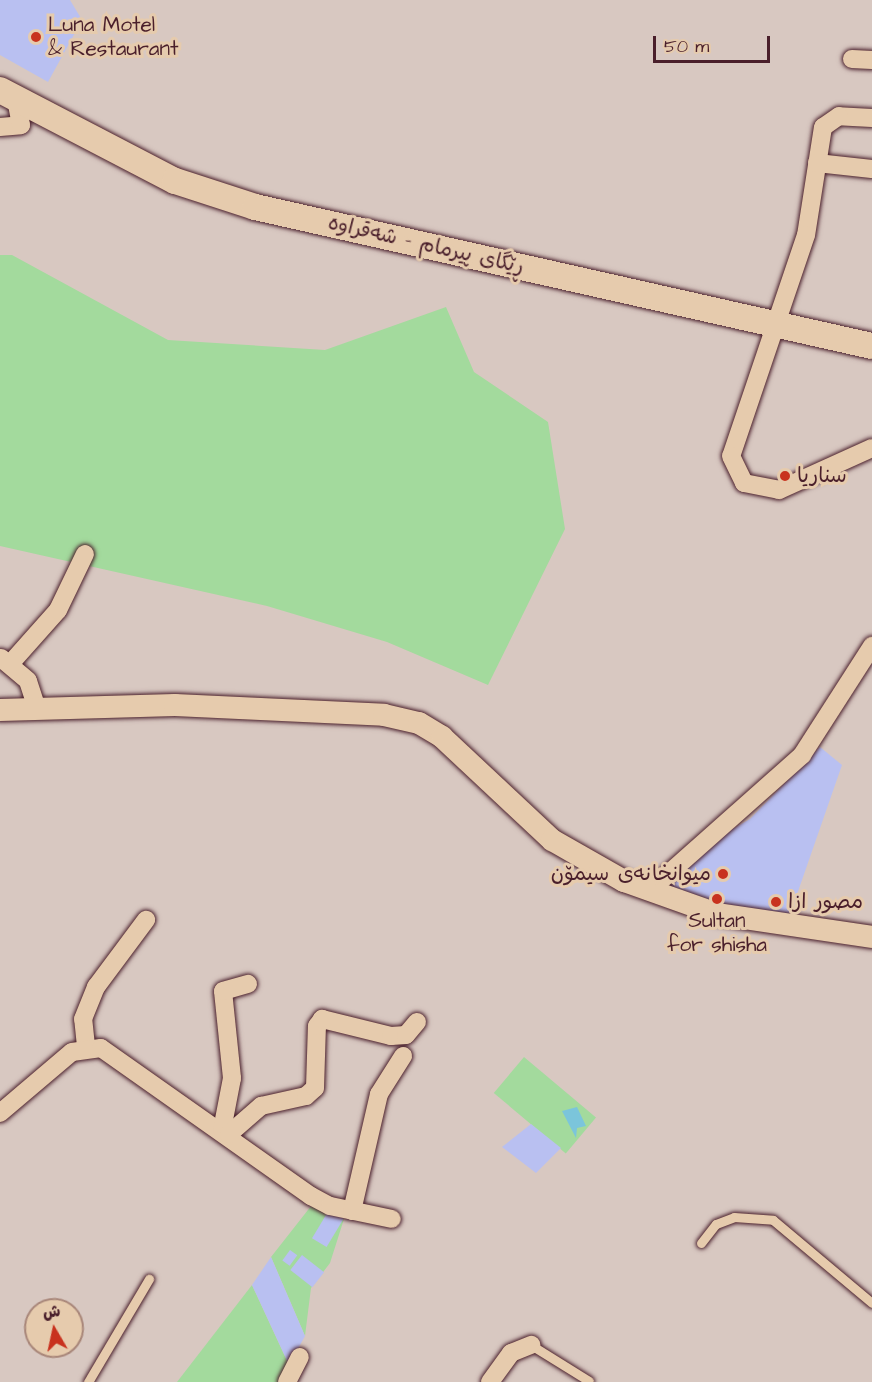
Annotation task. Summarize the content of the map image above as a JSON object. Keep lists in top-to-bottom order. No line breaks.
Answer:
{"streets":{"main road":["ڕێگای پیرمام - شەقراوە"]},"places":["Luna Motel & Restaurant","سناريا","میوانخانەی سیمۆن","Sultan for shisha","مصور ازا"],"scale_bar":"50 m","north":"top"}
